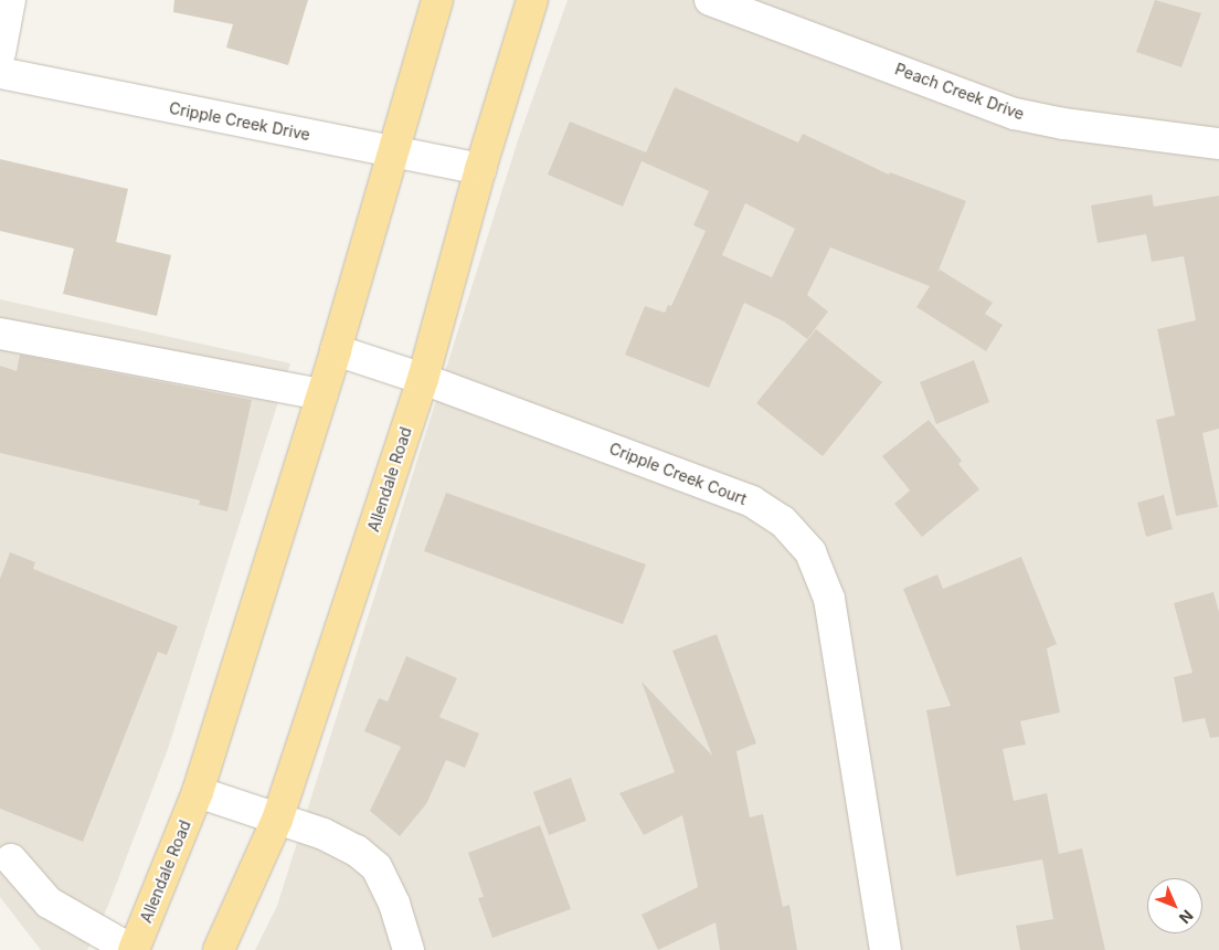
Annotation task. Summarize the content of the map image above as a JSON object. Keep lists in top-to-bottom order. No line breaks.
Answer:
{"streets":{"main road":["Allendale Road"],"street":["Peach Creek Drive","Cripple Creek Drive","Cripple Creek Court"]},"crossings":[["Cripple Creek Drive","Allendale Road"],["Cripple Creek Court","Allendale Road"]],"north":"bottom right"}
